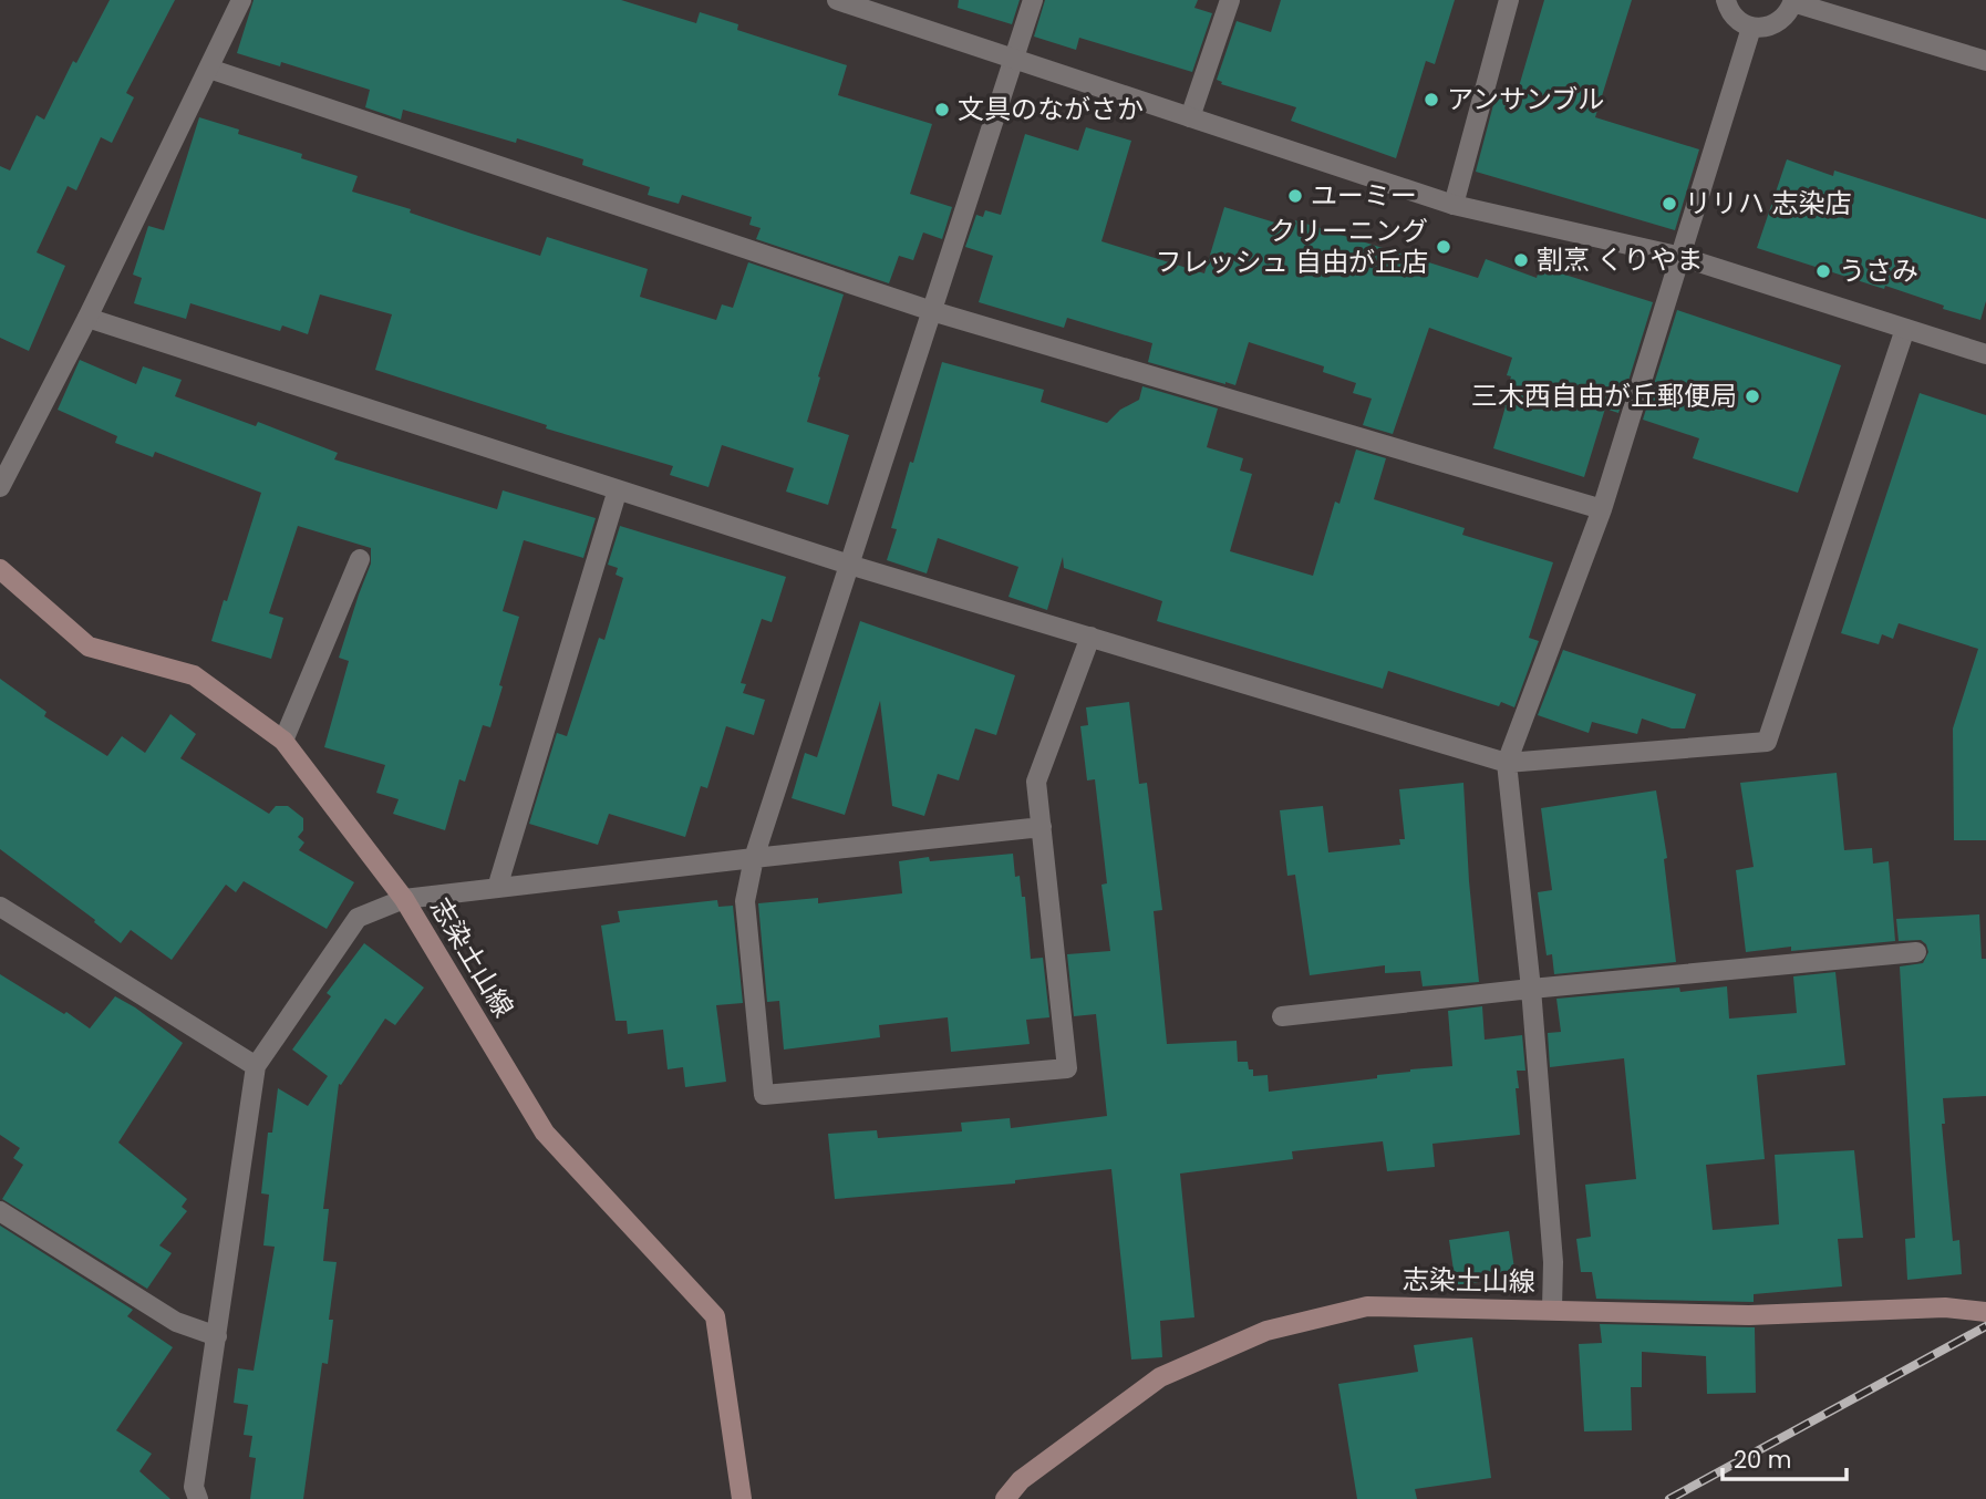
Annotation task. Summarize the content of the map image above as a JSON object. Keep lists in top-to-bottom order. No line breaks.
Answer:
{"streets":{"main road":["志染土山線"]},"places":["アンサンブル","文具のながさか","ユーミー","リリハ 志染店","クリーニング フレッシュ 自由が丘店","割烹 くりやま","うさみ","三木西自由が丘郵便局"],"scale_bar":"20 m"}
